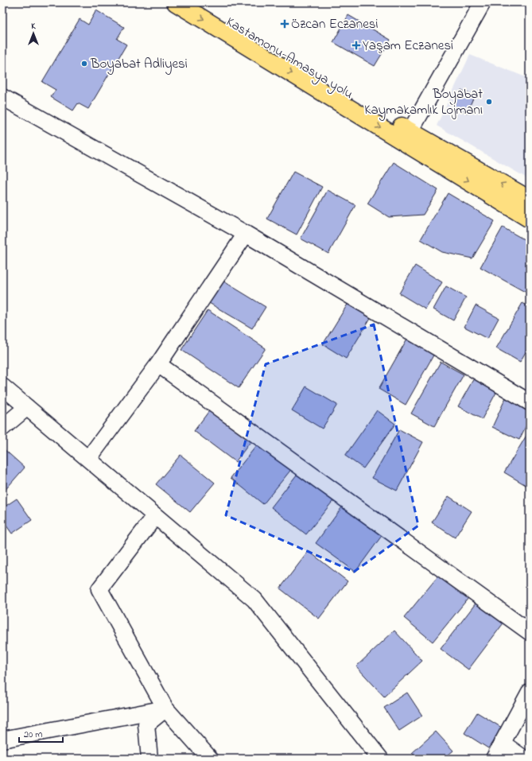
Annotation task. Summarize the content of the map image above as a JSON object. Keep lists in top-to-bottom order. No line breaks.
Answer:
{"streets":{"main road":["Kastamonu-Amasya yolu"]},"places":{"health":["Özcan Eczanesi","Yaşam Eczanesi"],"other":["Boyabat Adliyesi","Boyabat Kaymakamlık Lojmanı"]},"scale_bar":"20 m","north":"top"}
